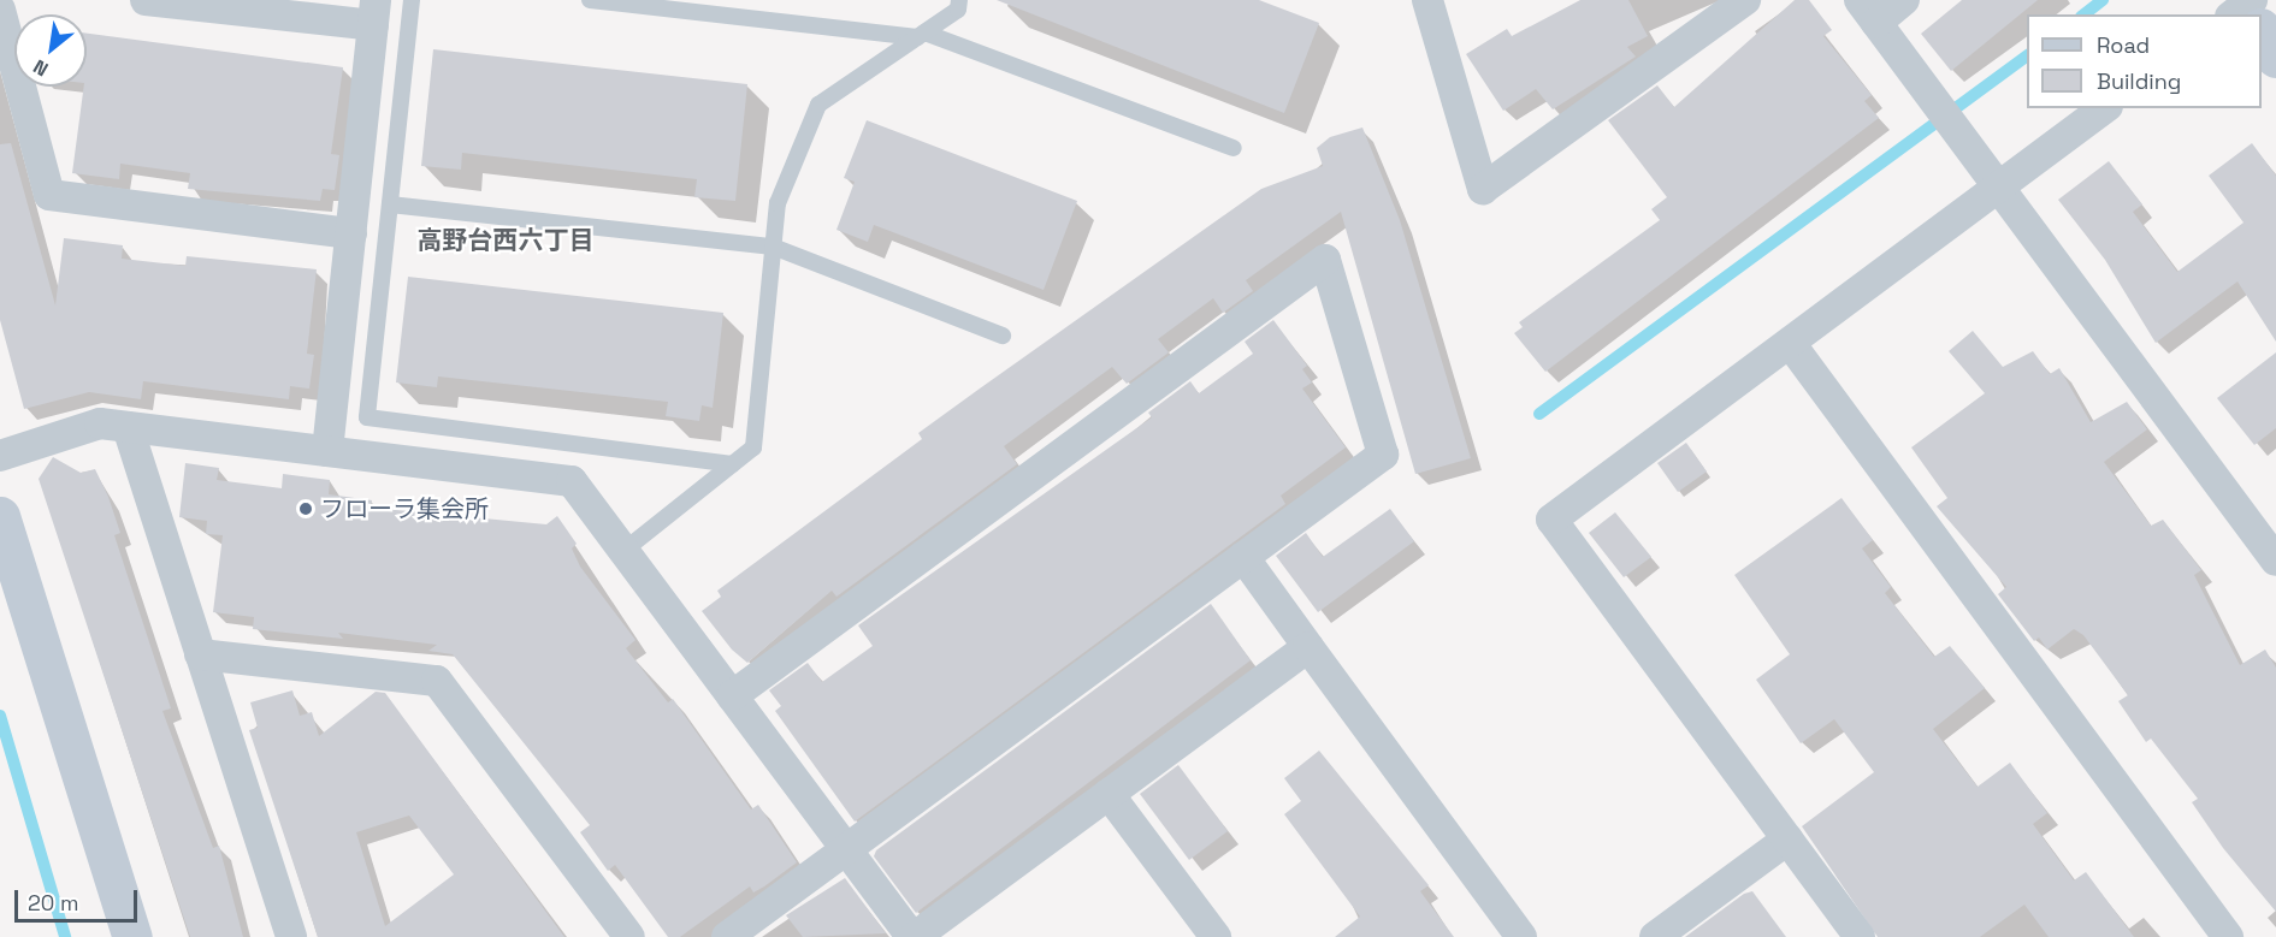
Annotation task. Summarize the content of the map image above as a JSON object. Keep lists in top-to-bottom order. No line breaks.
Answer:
{"districts":["高野台西六丁目"],"places":["フローラ集会所"],"legend":["Road","Building"],"scale_bar":"20 m","north":"bottom left"}
